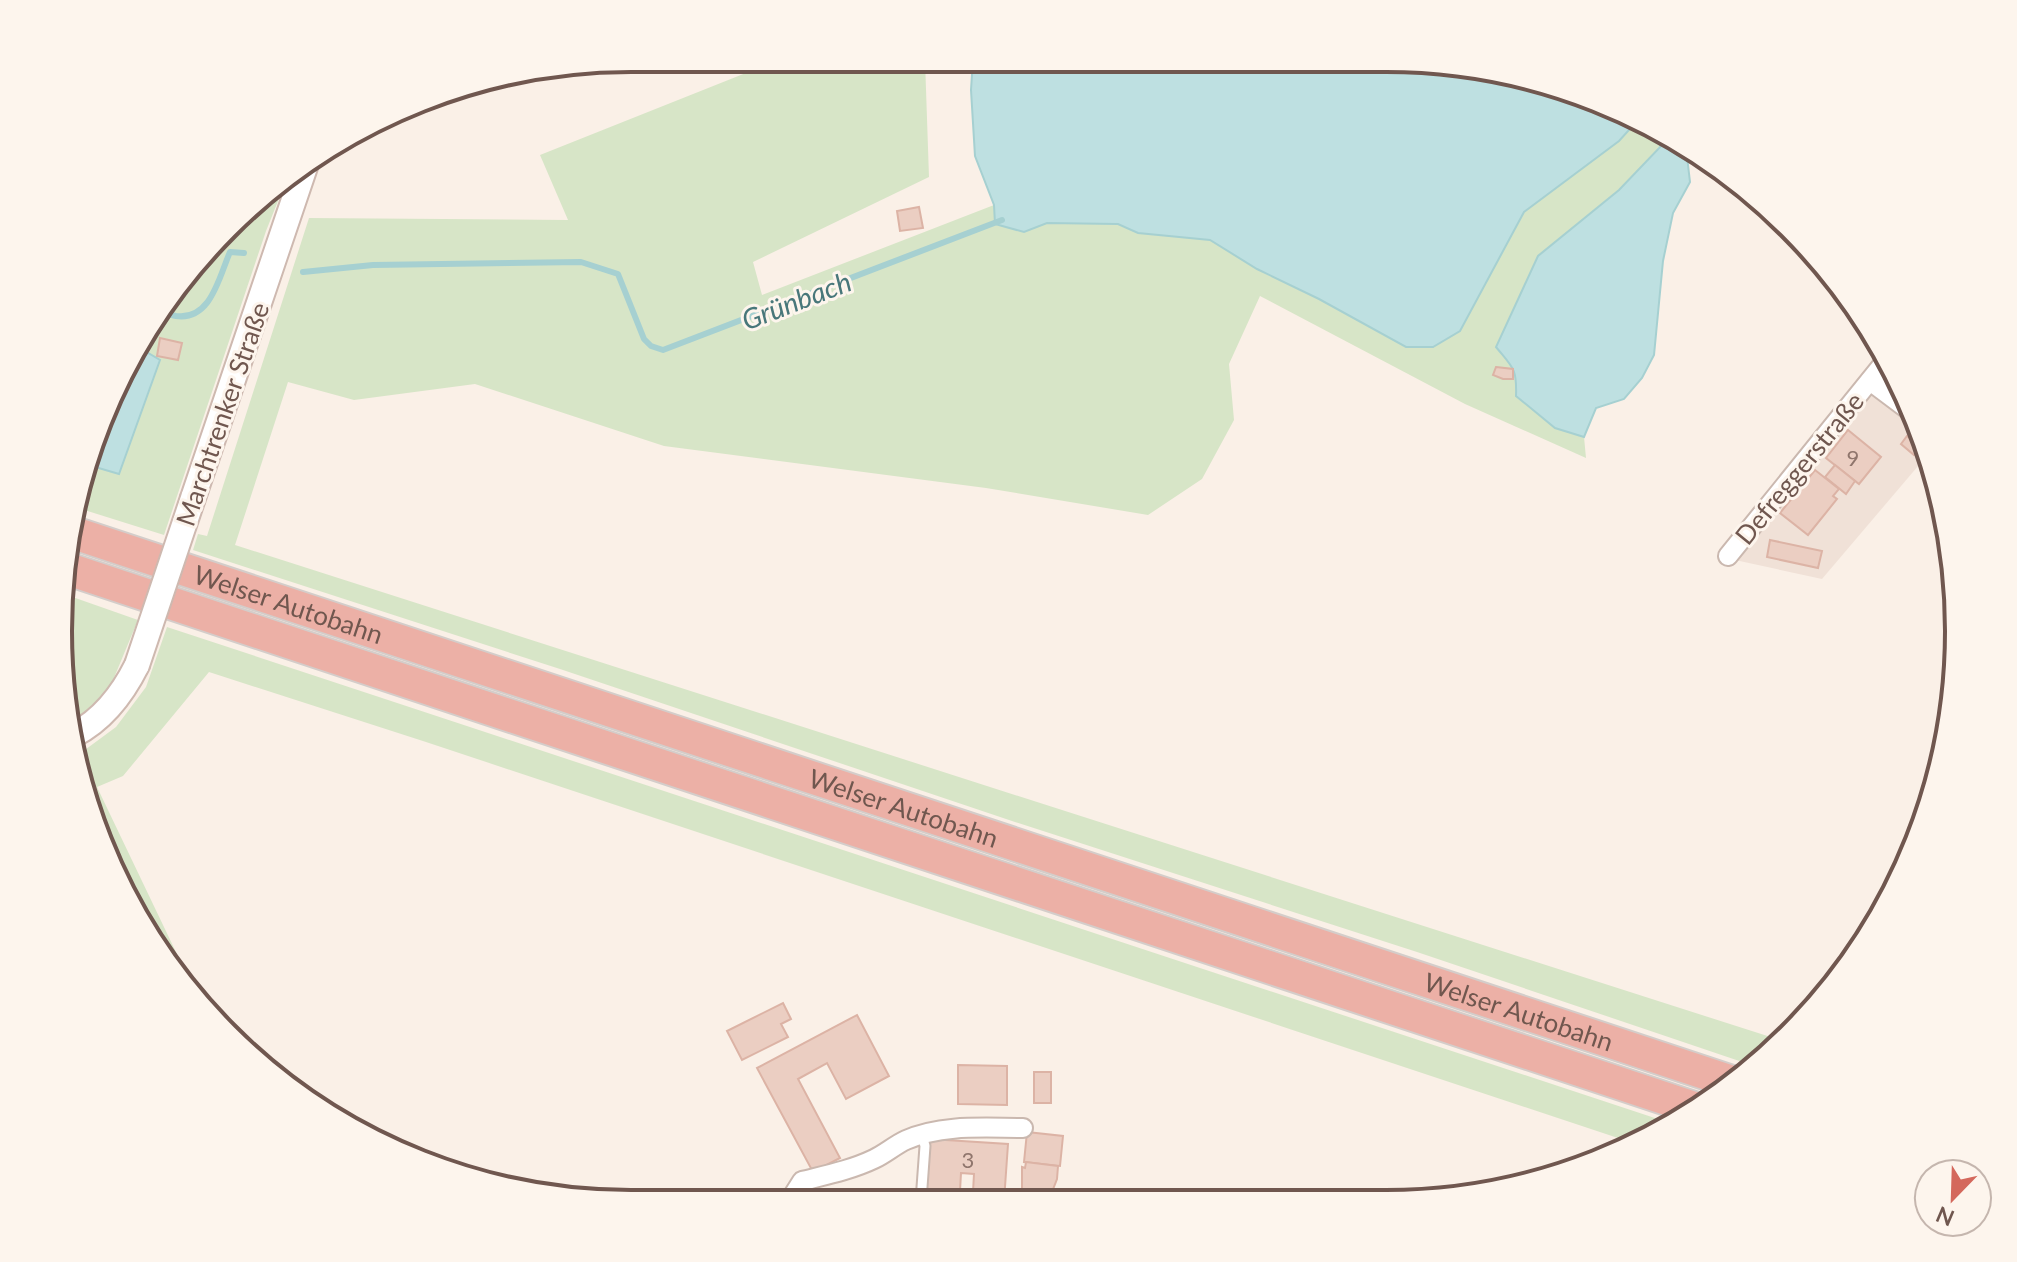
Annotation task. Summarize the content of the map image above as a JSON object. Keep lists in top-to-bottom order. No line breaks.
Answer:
{"streets":{"highway":["Welser Autobahn"],"street":["Marchtrenker Straße","Defreggerstraße"]},"water":["Grünbach"],"house_numbers":["9","3"],"north":"bottom left"}
